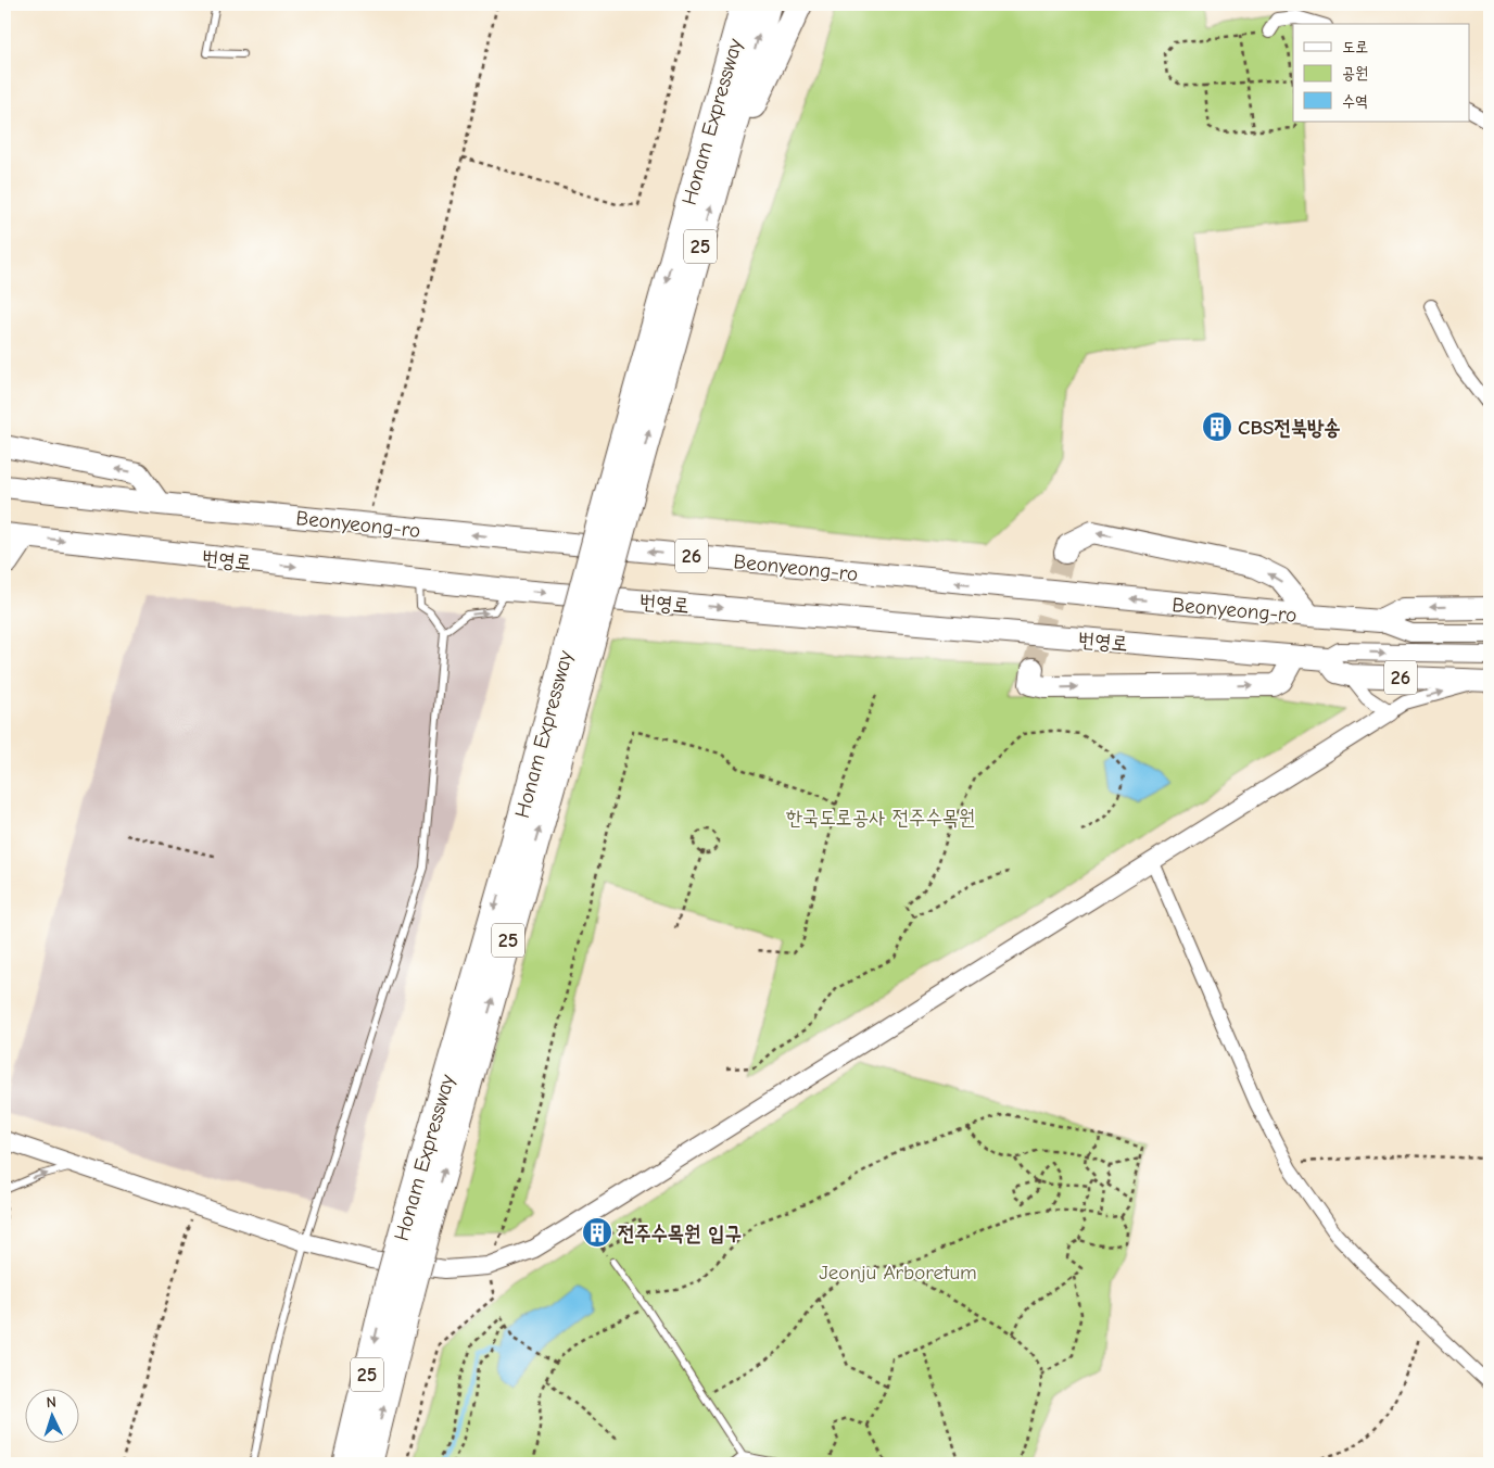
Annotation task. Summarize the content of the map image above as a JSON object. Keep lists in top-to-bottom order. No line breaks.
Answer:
{"streets":{"highway":["Honam Expressway","25"],"main road":["Beonyeong-ro","26","번영로"]},"one_way":["Beonyeong-ro","번영로"],"parks":["한국도로공사 전주수목원","Jeonju Arboretum"],"places":{"building":["CBS전북방송","전주수목원 입구"]},"legend":["도로","공원","수역"],"north":"top"}
